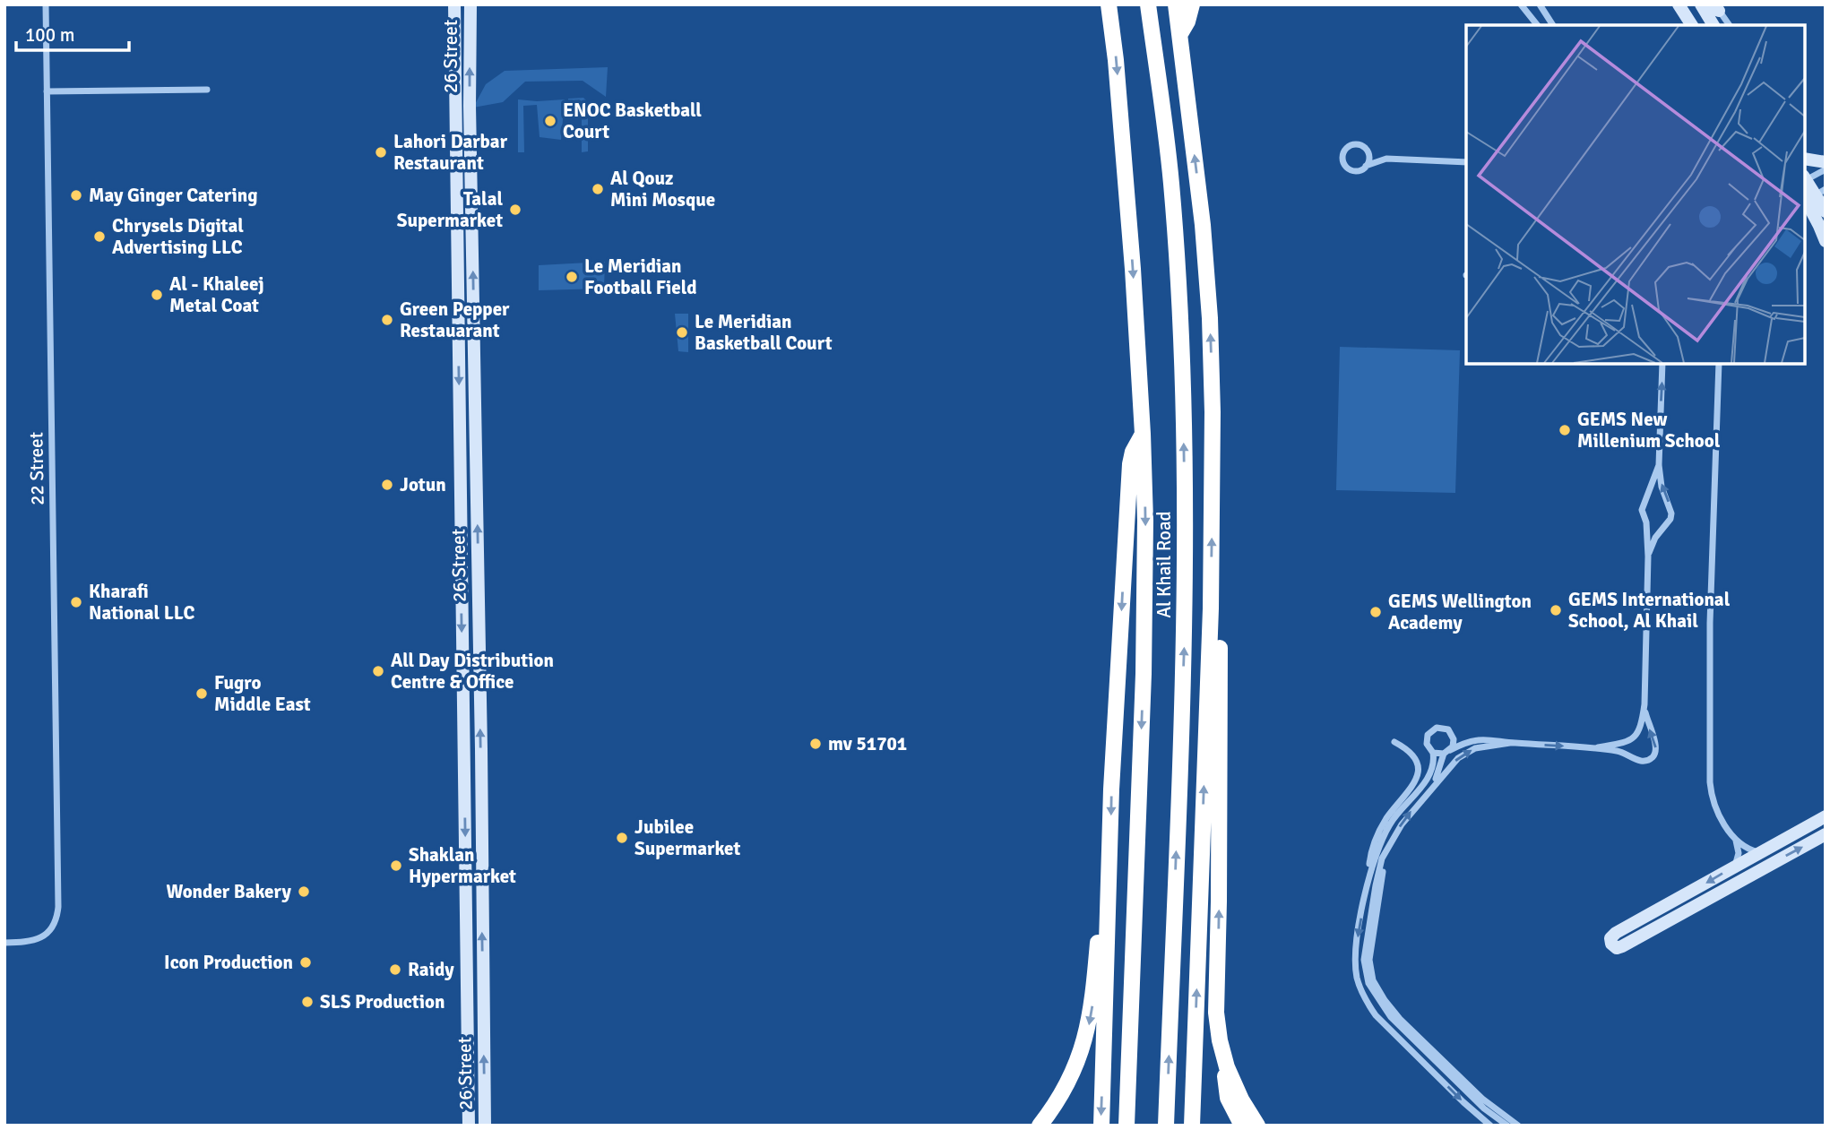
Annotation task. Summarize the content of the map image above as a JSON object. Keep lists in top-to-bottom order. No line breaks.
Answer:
{"streets":{"highway":["Al Khail Road"],"street":["26 Street","22 Street"]},"places":["ENOC Basketball Court","Lahori Darbar Restaurant","Al Qouz Mini Mosque","May Ginger Catering","Talal Supermarket","Chrysels Digital Advertising LLC","Le Meridian Football Field","Al - Khaleej Metal Coat","Green Pepper Restauarant","Le Meridian Basketball Court","GEMS New Millenium School","Jotun","Kharafi National LLC","GEMS International School, Al Khail","GEMS Wellington Academy","All Day Distribution Centre & Office","Fugro Middle East","mv 51701","Jubilee Supermarket","Shaklan Hypermarket","Wonder Bakery","Icon Production","Raidy","SLS Production"],"scale_bar":"100 m"}
